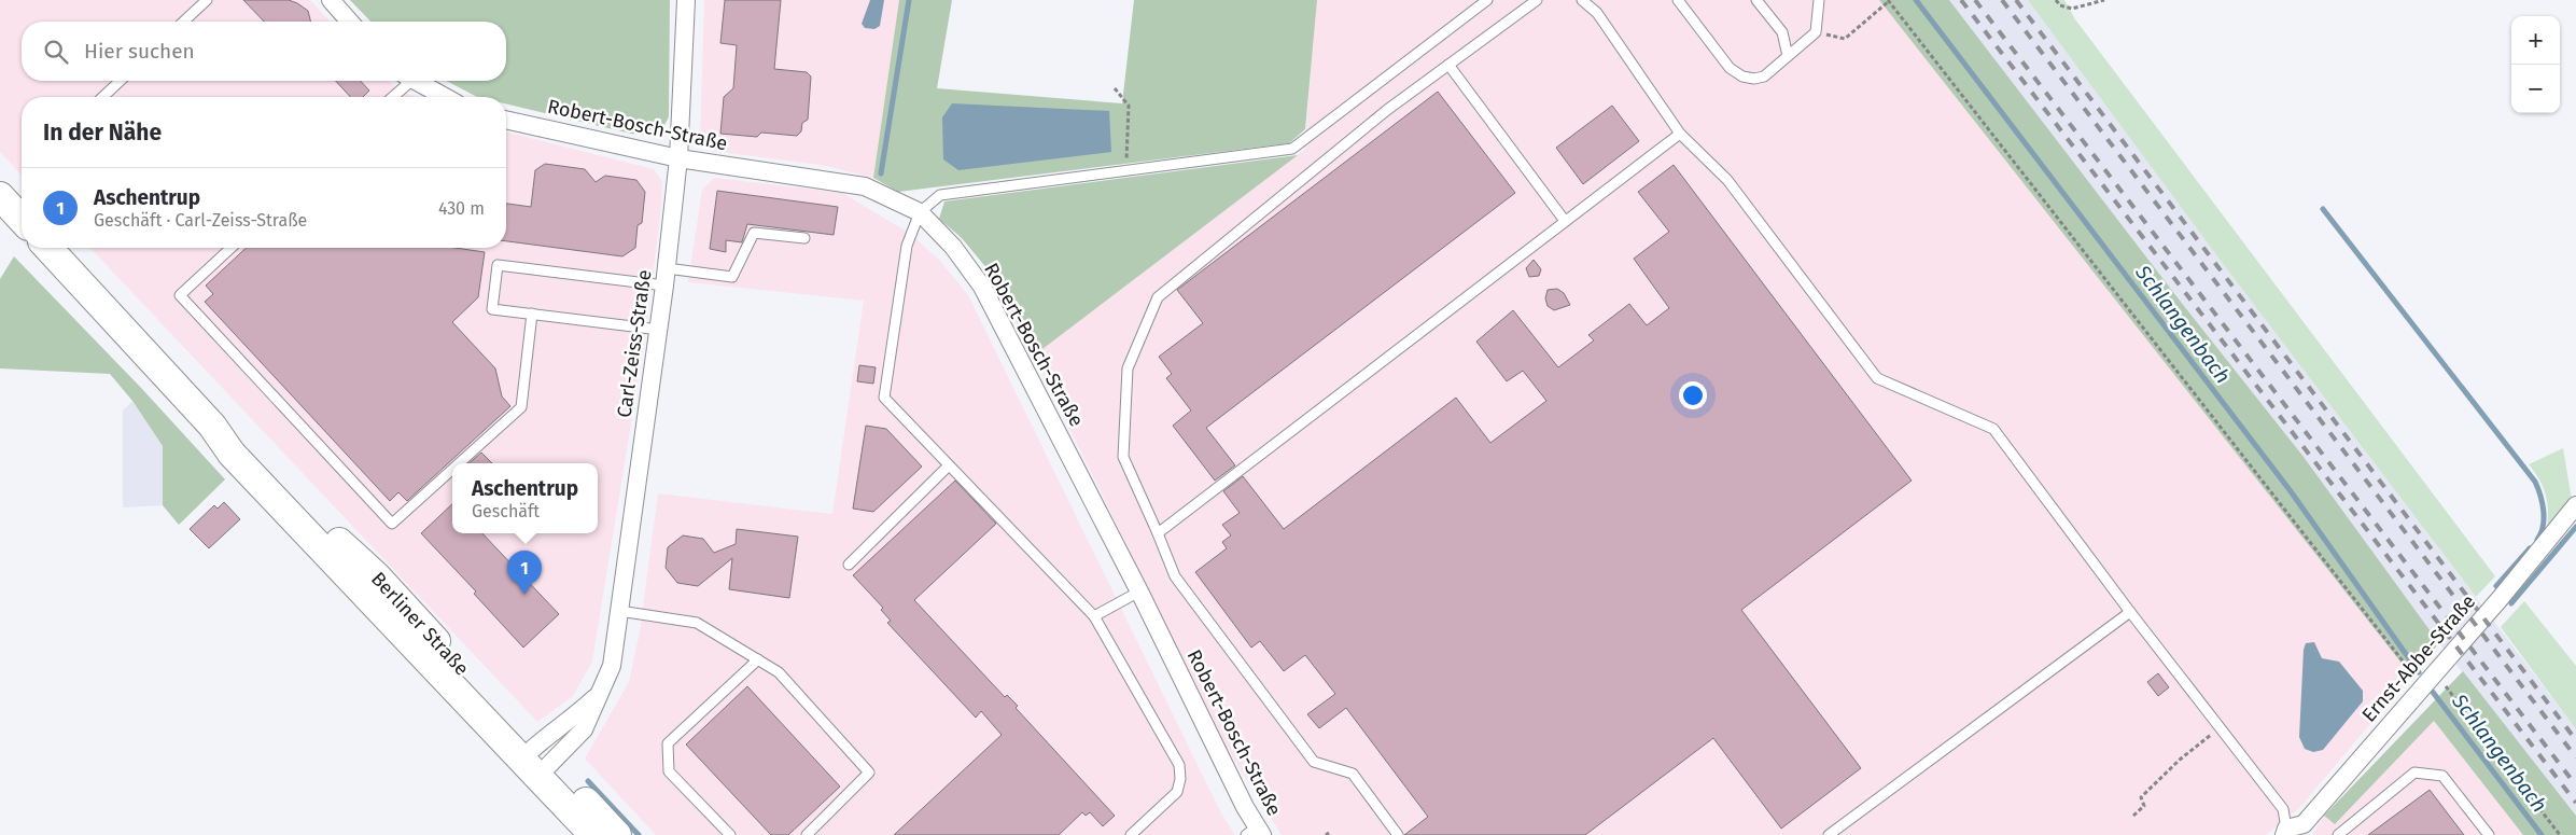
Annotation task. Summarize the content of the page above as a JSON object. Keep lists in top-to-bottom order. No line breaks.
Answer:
{"streets":{"main road":["Berliner Straße"],"street":["Robert-Bosch-Straße","Carl-Zeiss-Straße","Ernst-Abbe-Straße"]},"crossings":[["Robert-Bosch-Straße","Carl-Zeiss-Straße"],["Carl-Zeiss-Straße","Berliner Straße"]],"water":["Schlangenbach"],"page":{"map_buttons":["+","−"],"search":"Hier suchen","heading":"In der Nähe","list":[{"mark":"1","name":"Aschentrup","note":"Geschäft · Carl-Zeiss-Straße","value":"430 m"}],"popup":["Aschentrup","Geschäft"],"pins":"1"}}
